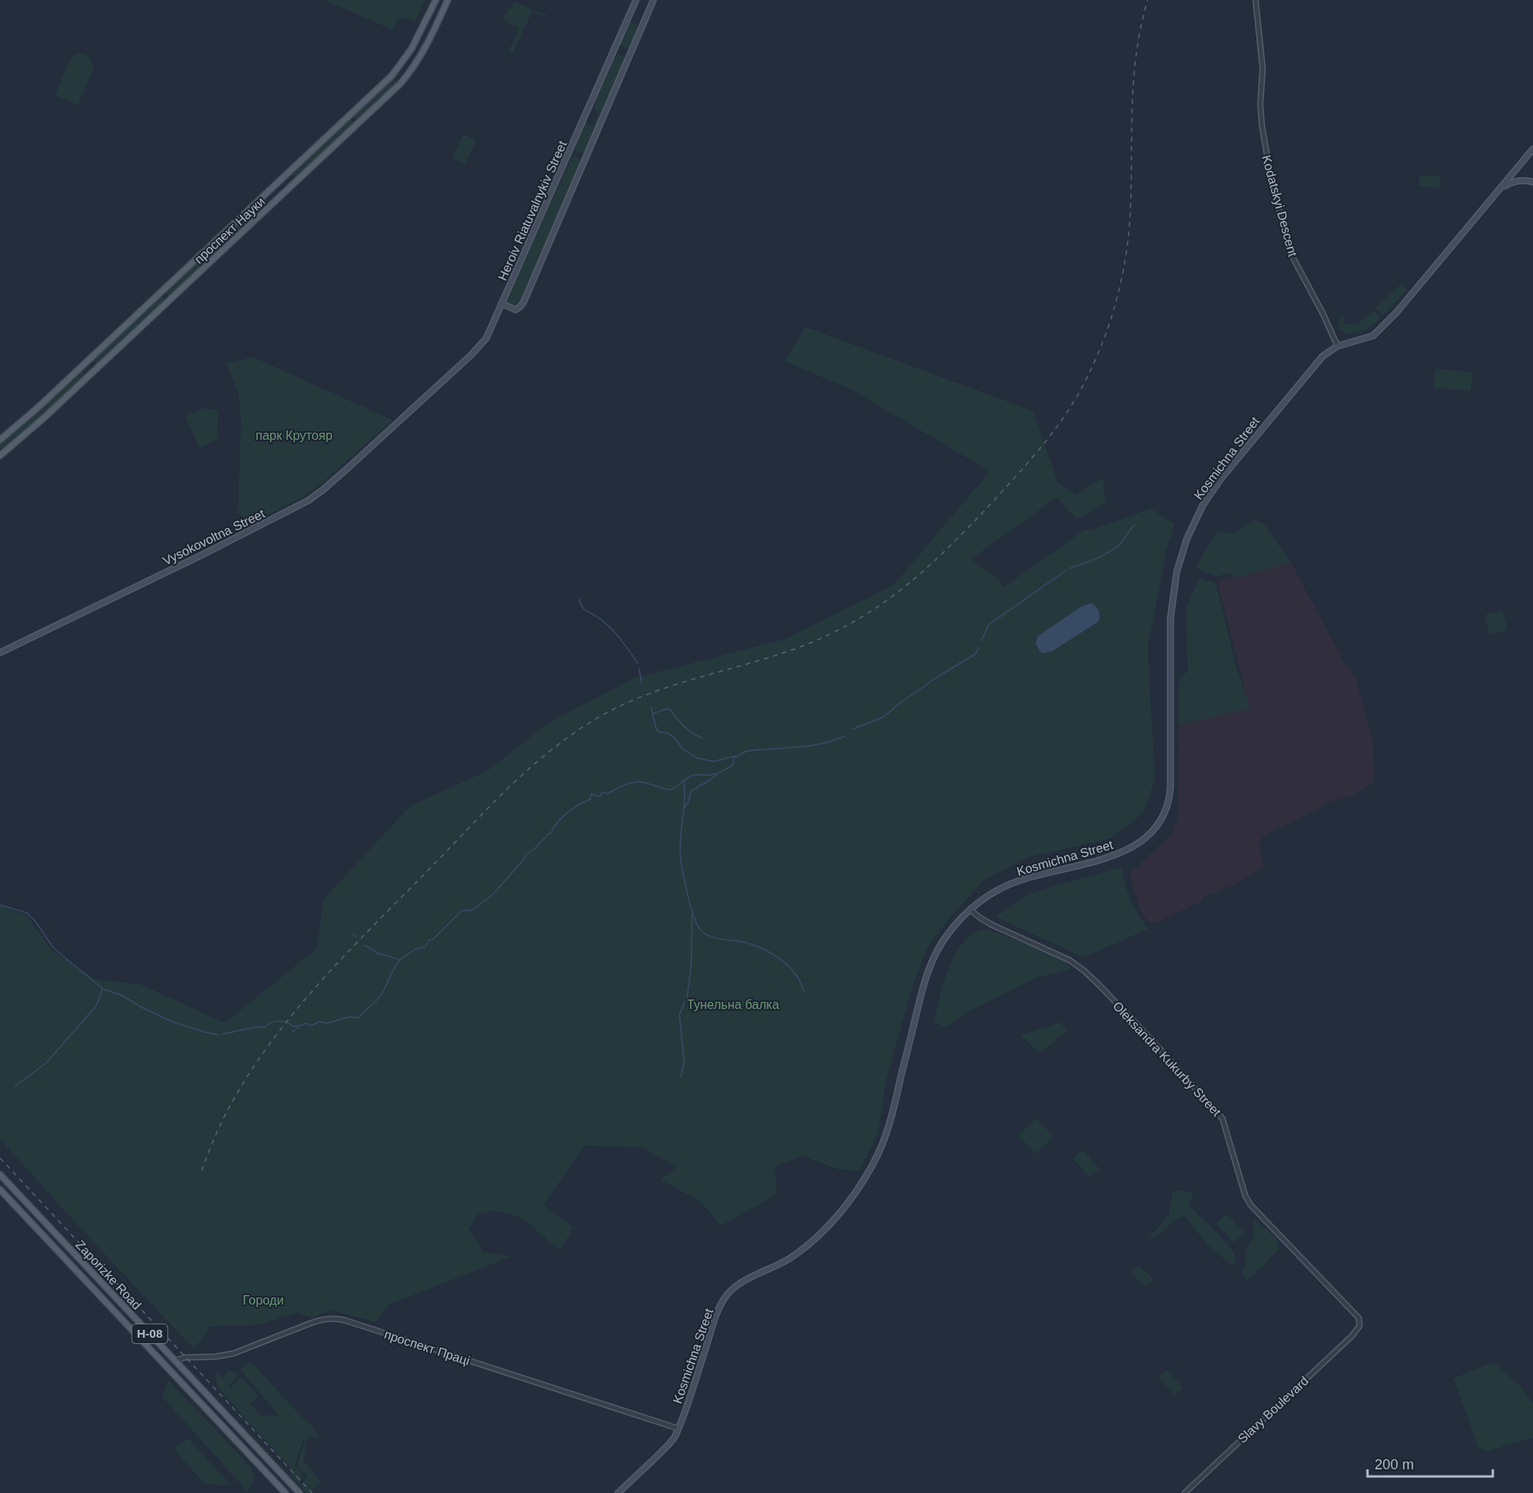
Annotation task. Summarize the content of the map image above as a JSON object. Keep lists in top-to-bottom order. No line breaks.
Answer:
{"streets":{"main road":["Heroiv Riatuvalnykiv Street","проспект Науки","Kosmichna Street","Vysokovoltna Street","Zaporizke Road","Н-08"],"street":["Kodatskyi Descent","Oleksandra Kukurby Street","проспект Праці","Slavy Boulevard"]},"crossings":[["Kodatskyi Descent","Kosmichna Street"],["Heroiv Riatuvalnykiv Street","Vysokovoltna Street"],["Kosmichna Street","Oleksandra Kukurby Street"],["Kosmichna Street","проспект Праці"],["Oleksandra Kukurby Street","Slavy Boulevard"],["Zaporizke Road","проспект Праці"]],"parks":["парк Крутояр","Тунельна балка","Городи"],"scale_bar":"200 m"}
